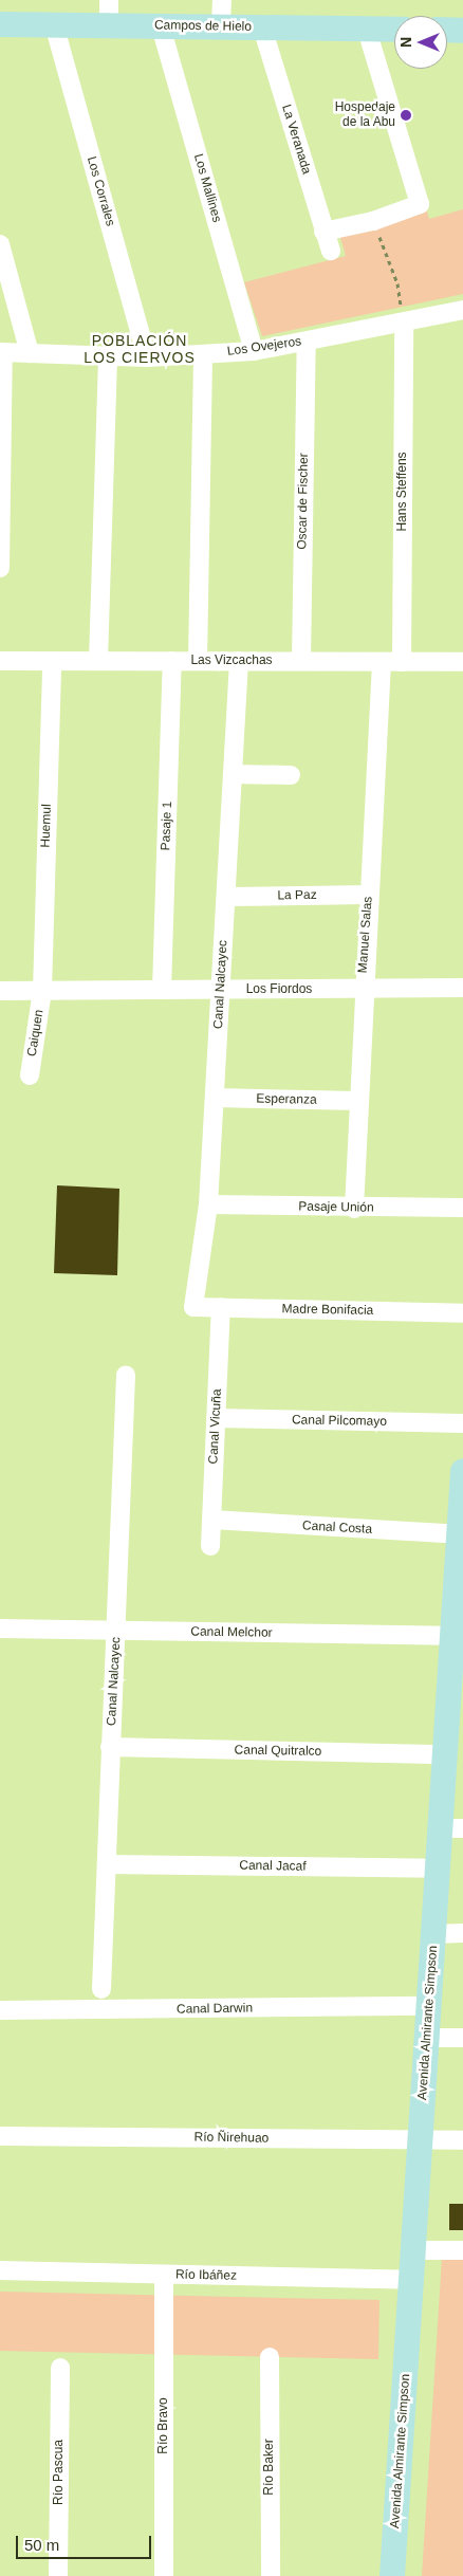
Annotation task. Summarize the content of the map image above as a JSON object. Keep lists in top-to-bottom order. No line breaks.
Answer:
{"streets":{"street":["Campos de Hielo","La Veranada","Los Mallines","Los Corrales","Los Ovejeros","Hans Steffens","Oscar de Fischer","Las Vizcachas","Huemul","Pasaje 1","La Paz","Manuel Salas","Canal Nalcayec","Los Fiordos","Caiquen","Esperanza","Pasaje Unión","Madre Bonifacia","Canal Pilcomayo","Canal Vicuña","Canal Costa","Canal Melchor","Canal Quitralco","Canal Jacaf","Canal Darwin","Avenida Almirante Simpson","Río Ñirehuao","Río Ibáñez","Río Bravo","Río Baker","Río Pascua"]},"crossings":[["Campos de Hielo","La Veranada"],["Campos de Hielo","Los Mallines"],["Campos de Hielo","Los Corrales"],["Los Mallines","Los Ovejeros"],["Los Corrales","Los Ovejeros"],["Los Ovejeros","Hans Steffens"],["Los Ovejeros","Oscar de Fischer"],["Hans Steffens","Las Vizcachas"],["Oscar de Fischer","Las Vizcachas"],["Las Vizcachas","Huemul"],["Las Vizcachas","Pasaje 1"],["Las Vizcachas","Manuel Salas"],["Las Vizcachas","Canal Nalcayec"],["Huemul","Los Fiordos"],["Huemul","Caiquen"],["Pasaje 1","Los Fiordos"],["La Paz","Manuel Salas"],["La Paz","Canal Nalcayec"],["Manuel Salas","Los Fiordos"],["Manuel Salas","Esperanza"],["Manuel Salas","Pasaje Unión"],["Canal Nalcayec","Los Fiordos"],["Canal Nalcayec","Esperanza"],["Canal Nalcayec","Pasaje Unión"],["Canal Nalcayec","Madre Bonifacia"],["Canal Nalcayec","Canal Melchor"],["Canal Nalcayec","Canal Quitralco"],["Canal Nalcayec","Canal Jacaf"],["Los Fiordos","Caiquen"],["Madre Bonifacia","Canal Vicuña"],["Canal Pilcomayo","Canal Vicuña"],["Canal Vicuña","Canal Costa"],["Canal Costa","Avenida Almirante Simpson"],["Canal Melchor","Avenida Almirante Simpson"],["Canal Quitralco","Avenida Almirante Simpson"],["Canal Jacaf","Avenida Almirante Simpson"],["Canal Darwin","Avenida Almirante Simpson"],["Avenida Almirante Simpson","Río Ñirehuao"],["Avenida Almirante Simpson","Río Ibáñez"],["Río Ibáñez","Río Bravo"]],"districts":["POBLACIÓN LOS CIERVOS"],"places":["Hospedaje de la Abu"],"scale_bar":"50 m","north":"left"}
